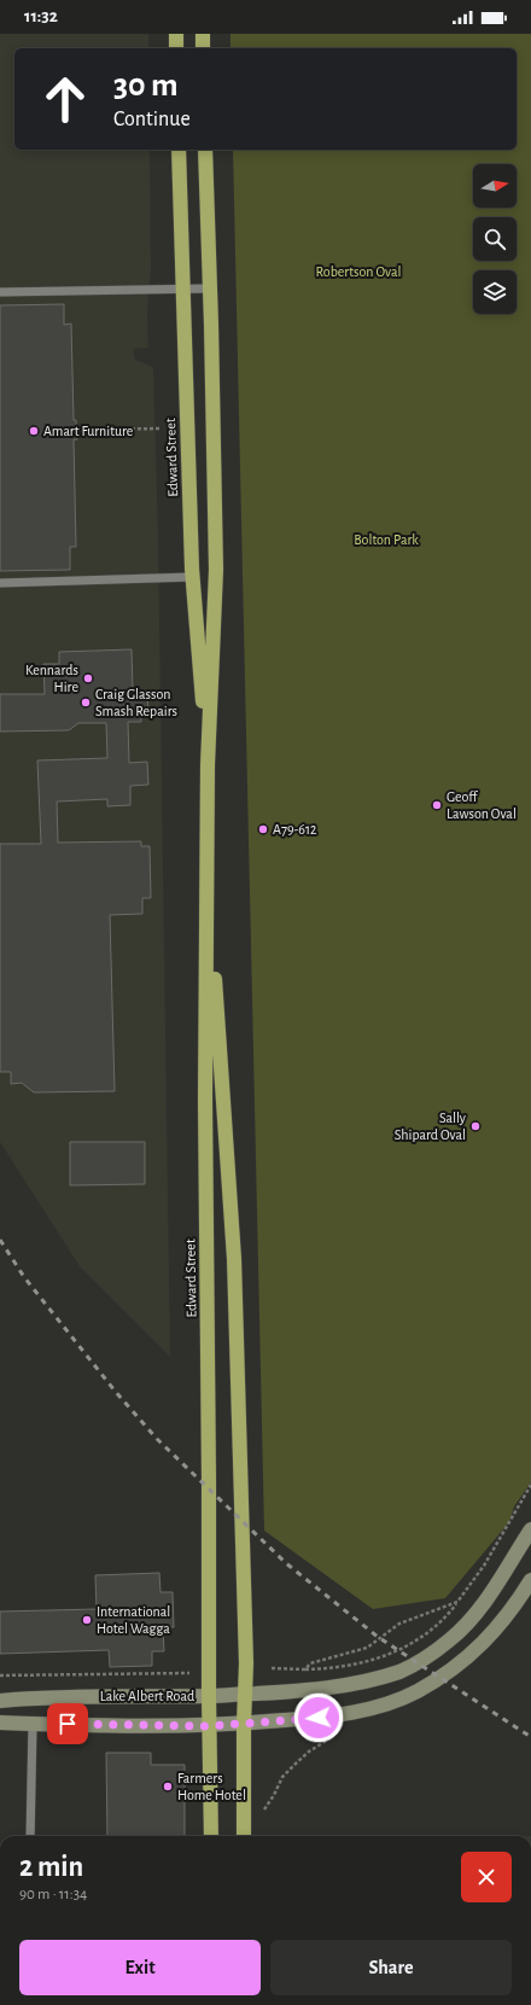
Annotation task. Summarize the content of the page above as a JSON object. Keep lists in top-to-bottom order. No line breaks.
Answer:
{"streets":{"highway":["Edward Street"],"street":["Lake Albert Road"]},"crossings":[["Edward Street","Lake Albert Road"]],"parks":["Robertson Oval","Bolton Park"],"places":["Amart Furniture","Kennards Hire","Craig Glasson Smash Repairs","Geoff Lawson Oval","A79-612","Sally Shipard Oval","International Hotel Wagga","Farmers Home Hotel"],"north":"right","page":{"status":"11:32","turn":["30 m","Continue"],"heading":["2 min","90 m · 11:34"],"buttons":["Exit","Share"]}}
